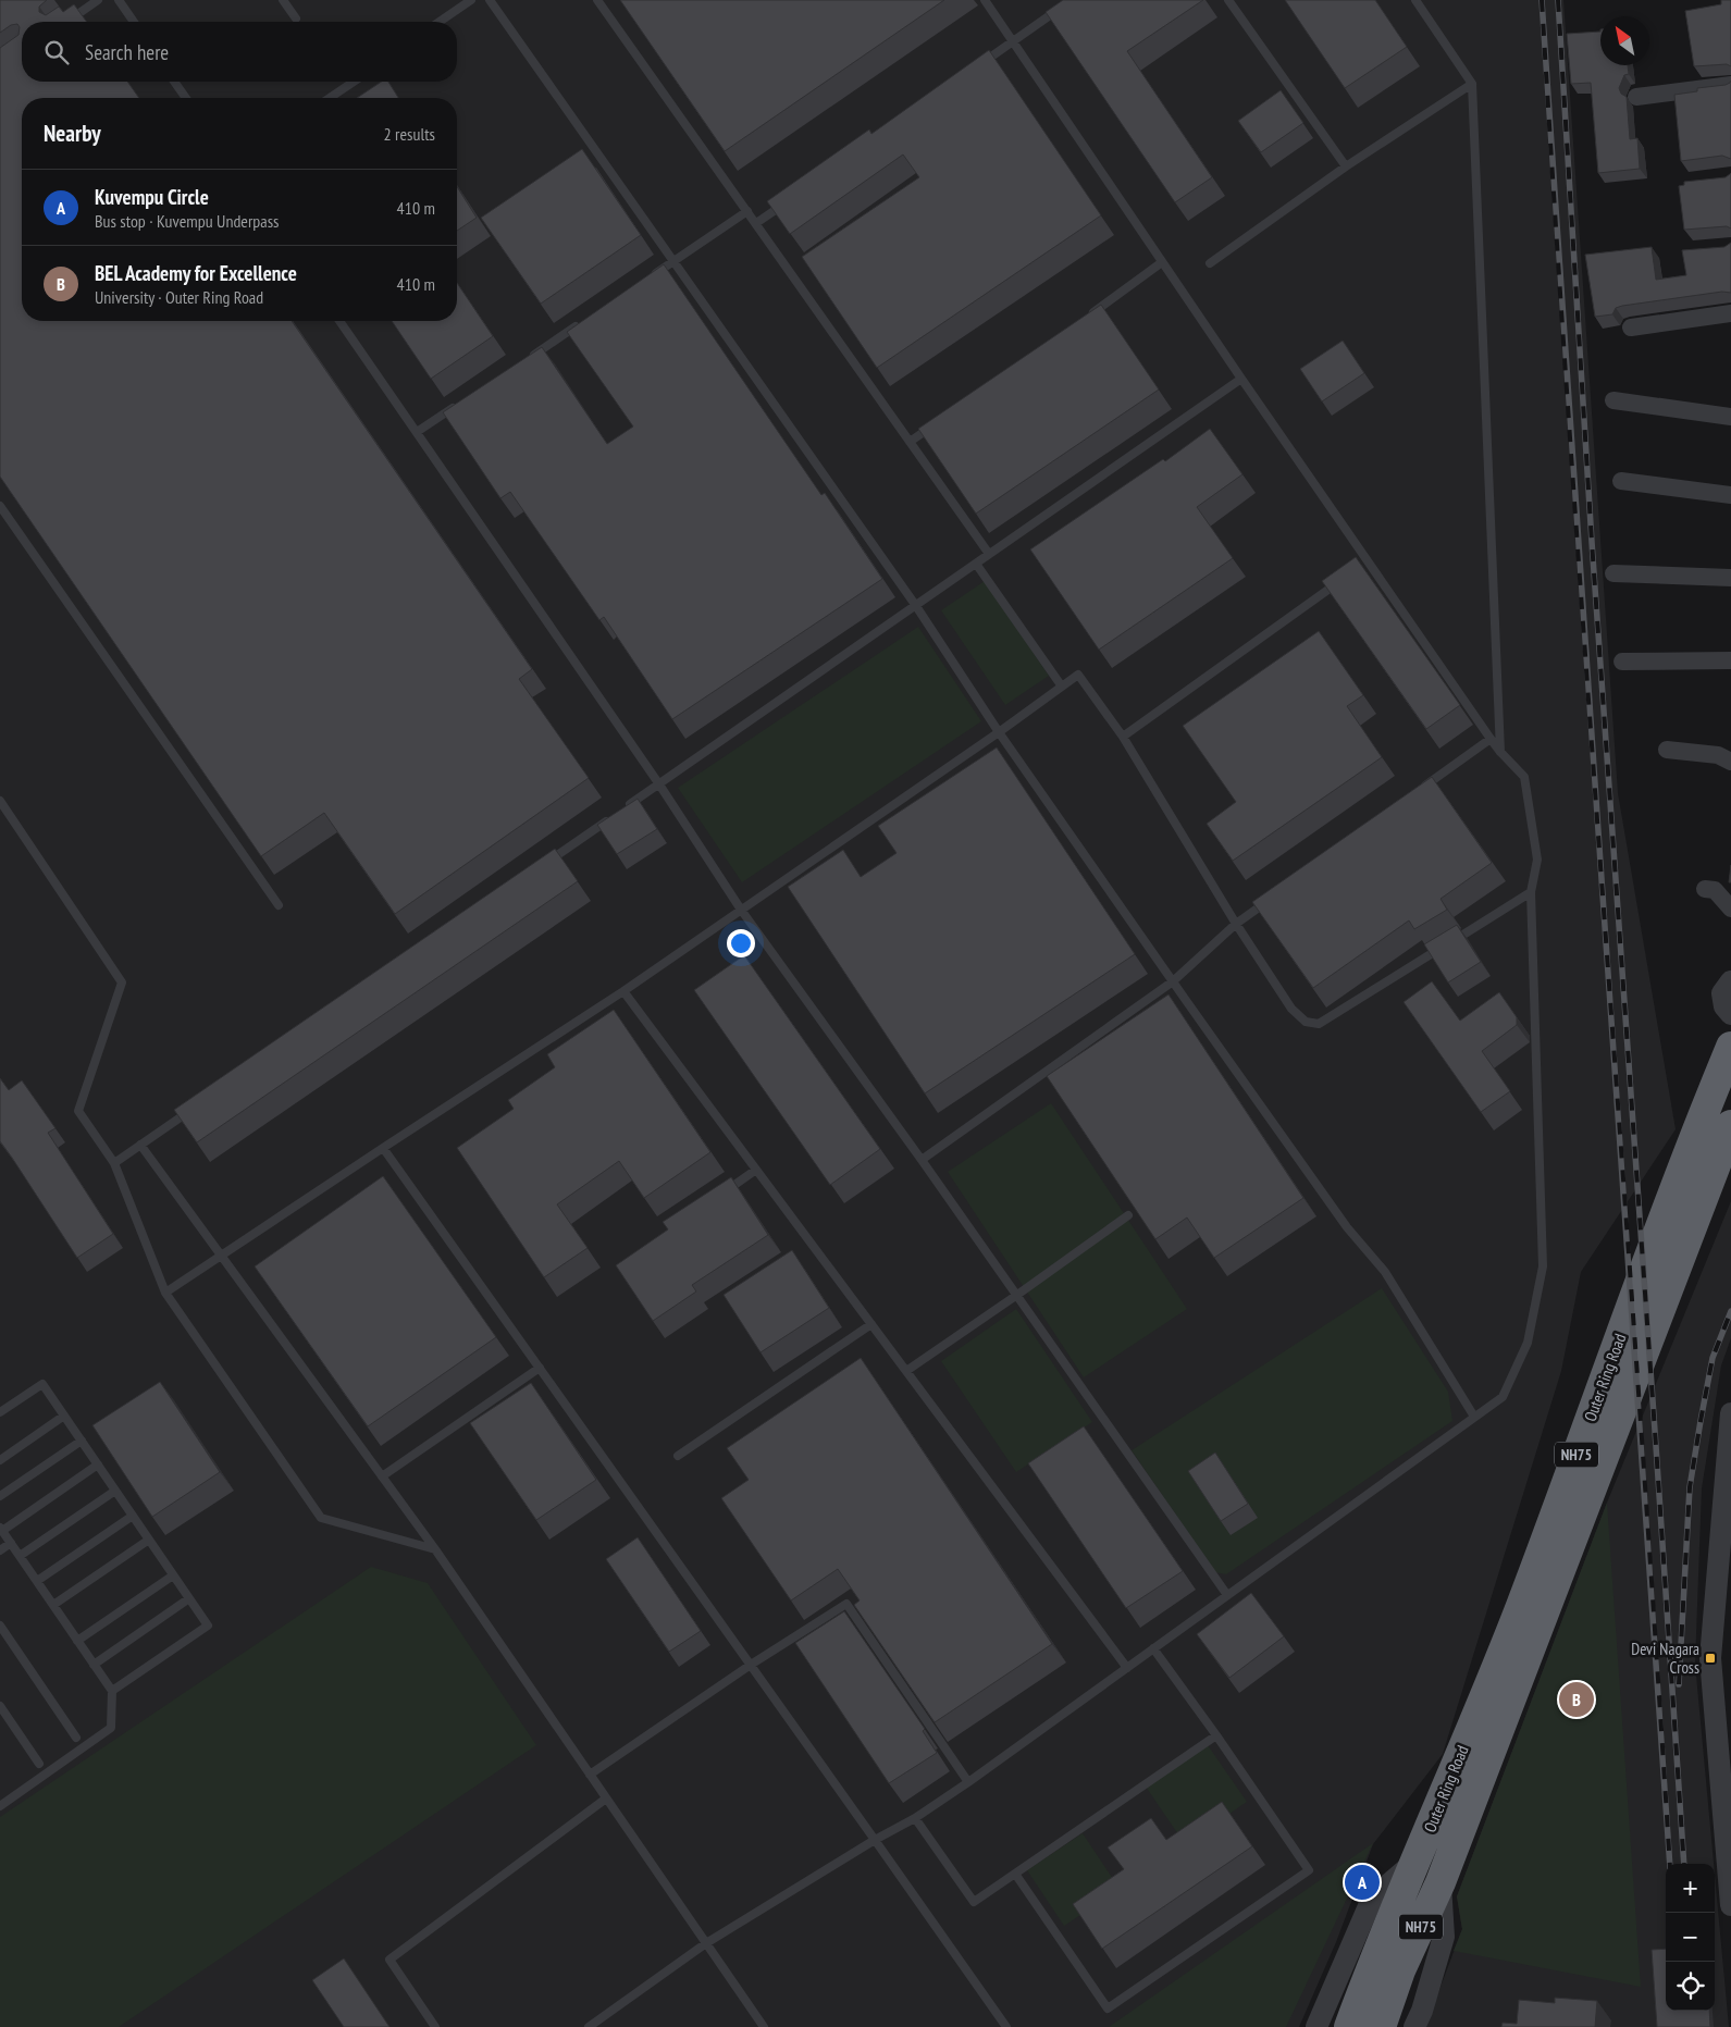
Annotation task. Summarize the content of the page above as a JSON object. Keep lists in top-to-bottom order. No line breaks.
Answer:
{"streets":{"highway":["Outer Ring Road","NH75"]},"crossings":[["Outer Ring Road","NH75"]],"places":{"transit":["Devi Nagara Cross"]},"north":"top left","page":{"search":"Search here","heading":["Nearby","2 results"],"list":[{"mark":"A","name":"Kuvempu Circle","note":"Bus stop · Kuvempu Underpass","value":"410 m"},{"mark":"B","name":"BEL Academy for Excellence","note":"University · Outer Ring Road","value":"410 m"}],"pins":["B","A"],"map_buttons":["+","−"]}}
